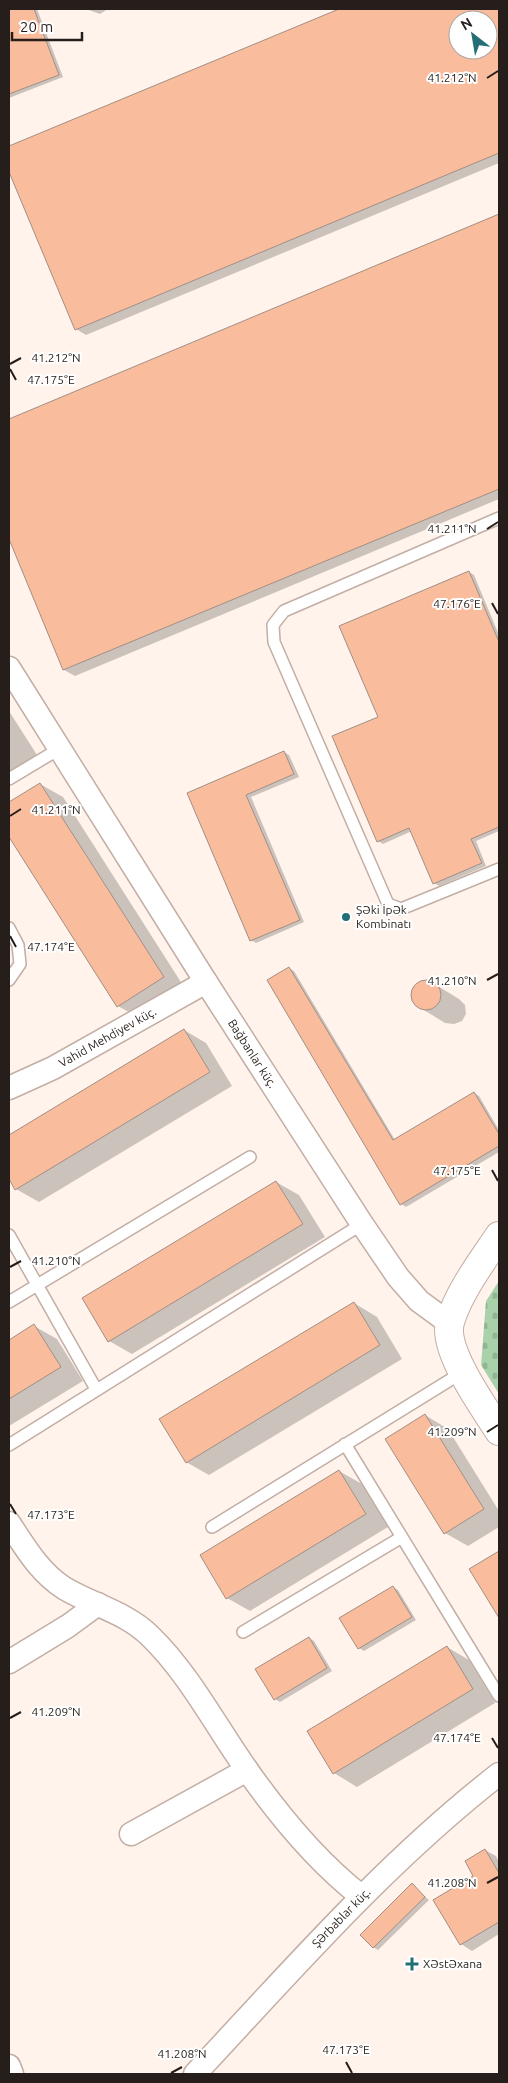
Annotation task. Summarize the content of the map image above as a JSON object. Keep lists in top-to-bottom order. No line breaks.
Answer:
{"streets":{"street":["Vahid Mehdiyev küç.","Bağbanlar küç.","Şərbablar küç."]},"crossings":[["Vahid Mehdiyev küç.","Bağbanlar küç."]],"places":{"other":["Şəki İpək Kombinatı"],"health":["Xəstəxana"]},"scale_bar":"20 m","north":"top left","coordinates":["41.212°N","47.175°E","41.211°N","47.176°E","47.174°E","41.210°N","41.209°N","47.173°E","41.208°N"]}
